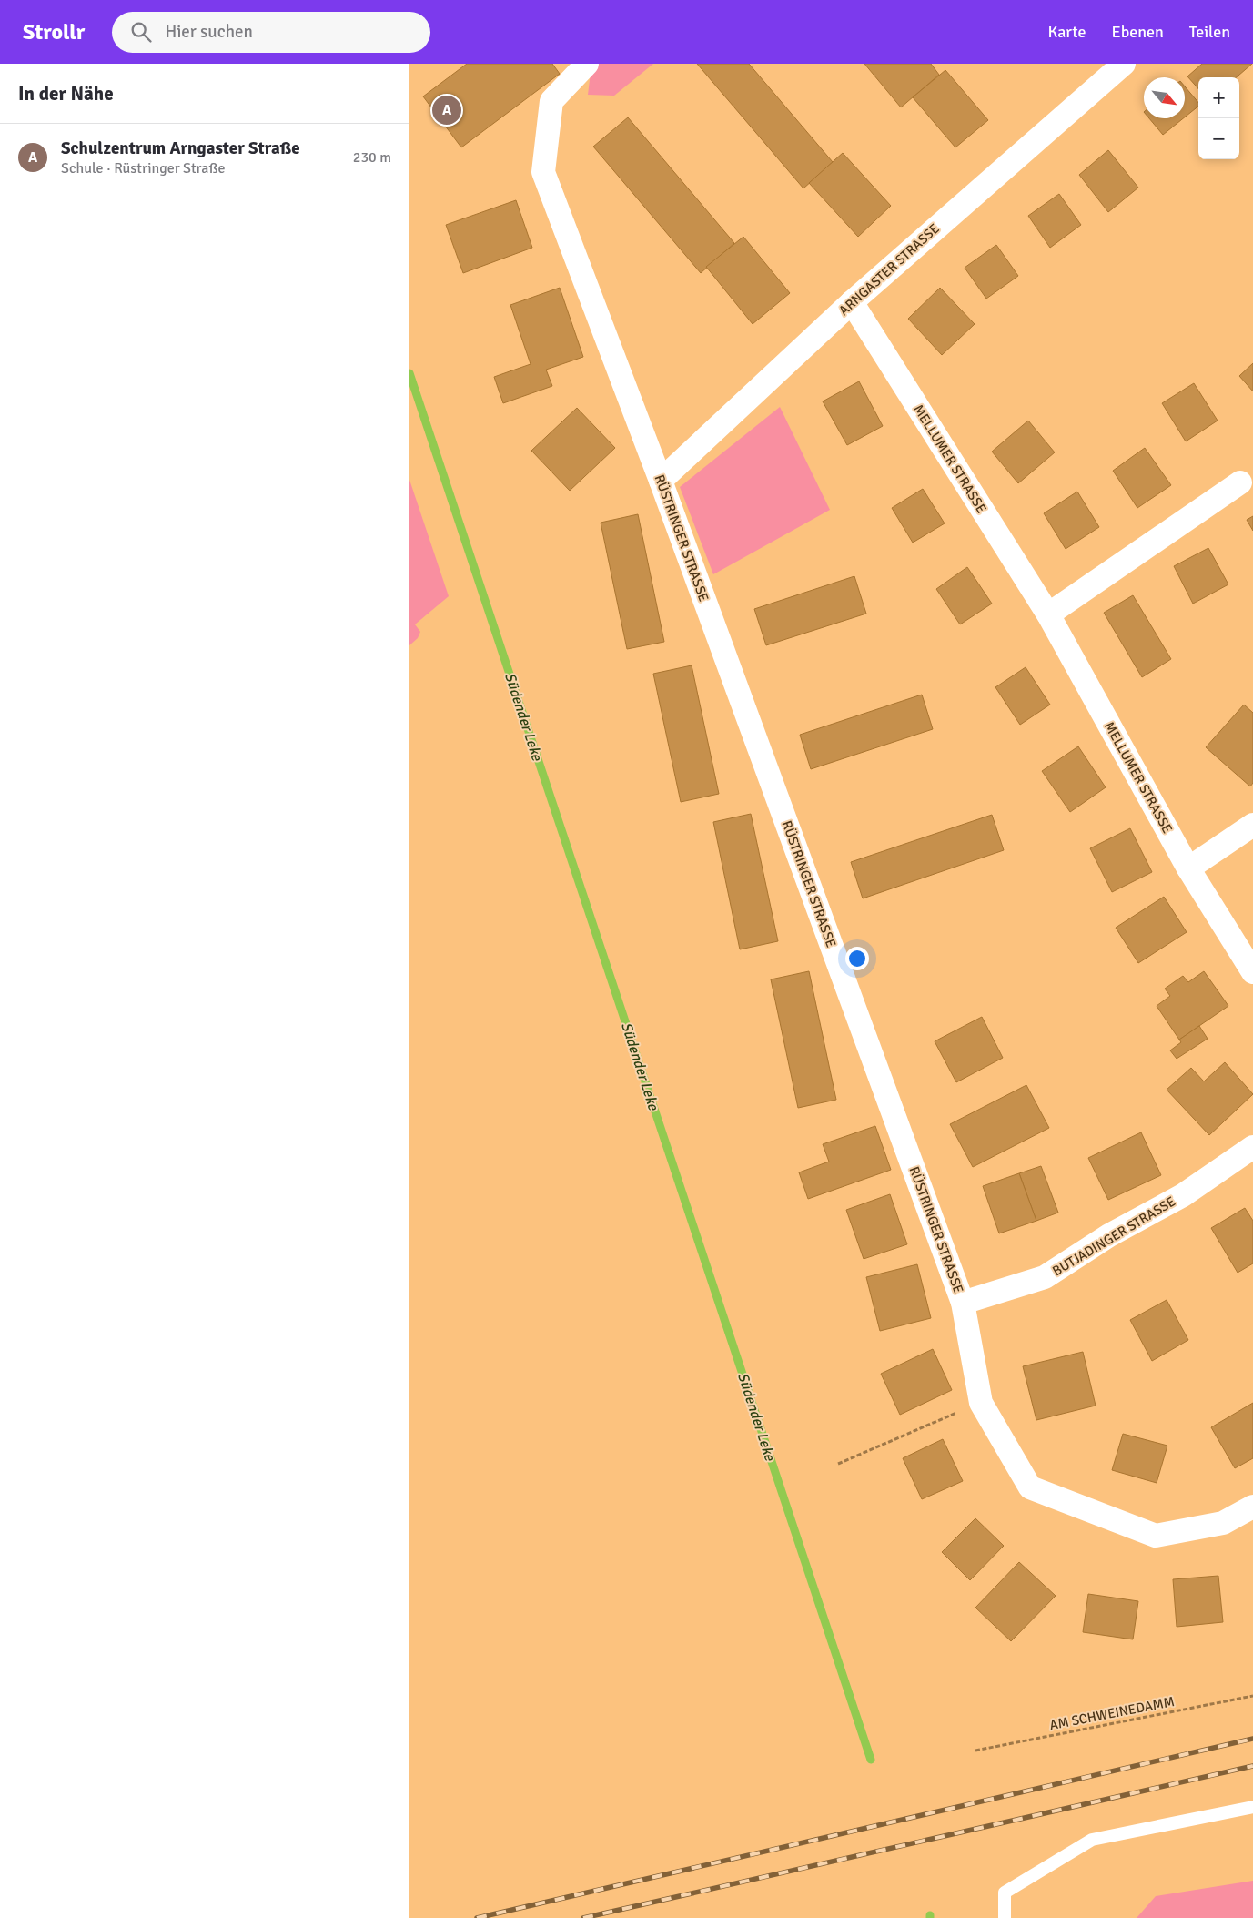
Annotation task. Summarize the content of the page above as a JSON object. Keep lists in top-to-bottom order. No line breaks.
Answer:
{"streets":{"street":["ARNGASTER STRASSE","MELLUMER STRASSE","RÜSTRINGER STRASSE","BUTJADINGER STRASSE"],"path":["AM SCHWEINEDAMM"]},"crossings":[["ARNGASTER STRASSE","MELLUMER STRASSE"],["ARNGASTER STRASSE","RÜSTRINGER STRASSE"],["RÜSTRINGER STRASSE","BUTJADINGER STRASSE"]],"water":["Südender Leke"],"north":"bottom right","page":{"header":"Strollr","search":"Hier suchen","nav":["Karte","Ebenen","Teilen"],"heading":"In der Nähe","map_buttons":["+","−"],"pins":"A","list":[{"mark":"A","name":"Schulzentrum Arngaster Straße","note":"Schule · Rüstringer Straße","value":"230 m"}]}}
